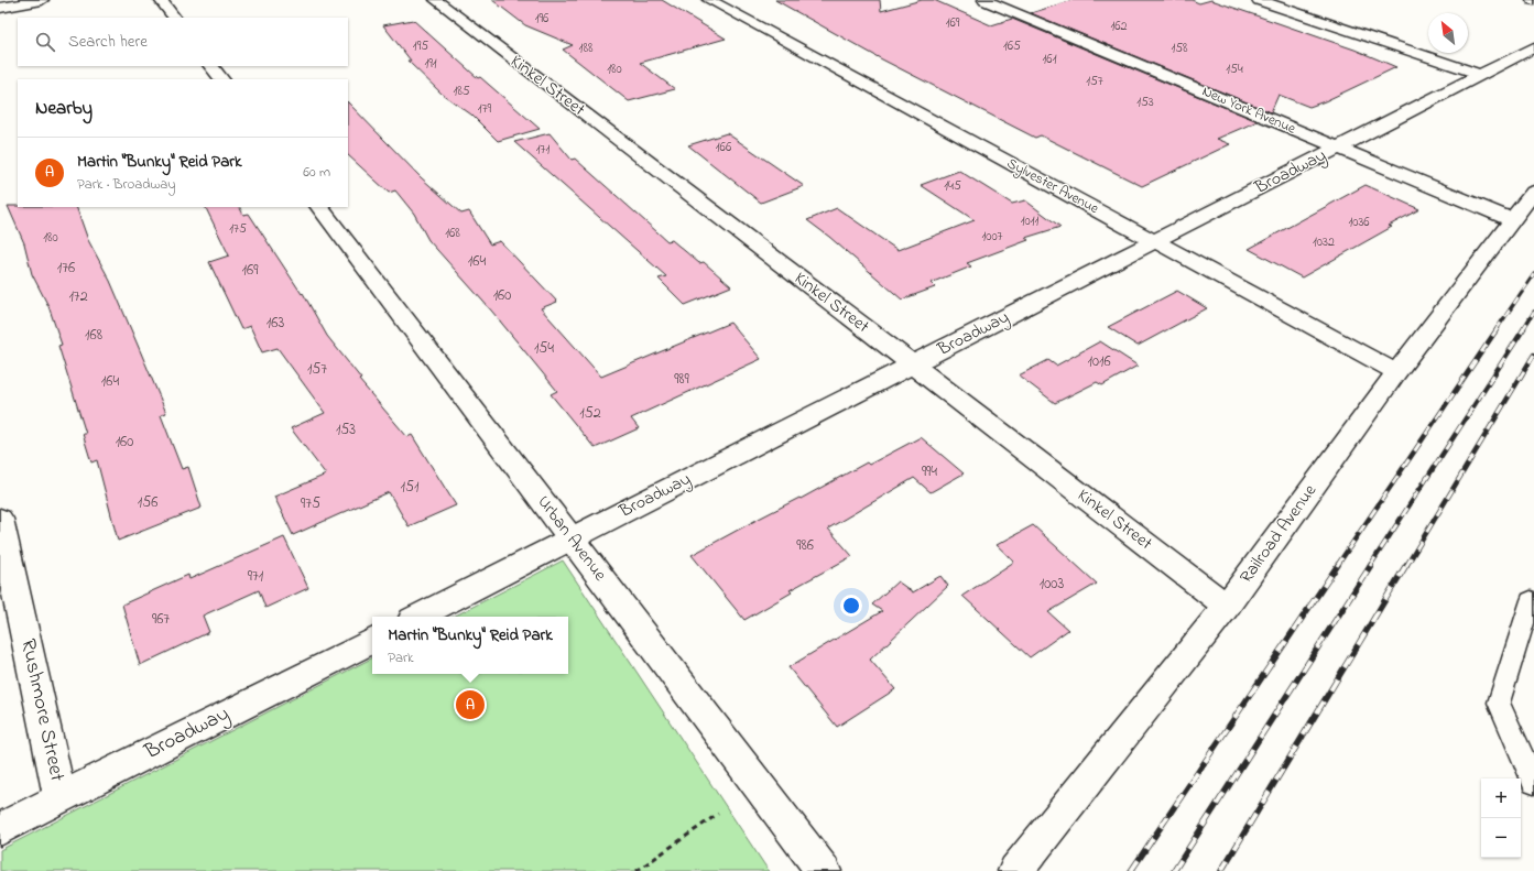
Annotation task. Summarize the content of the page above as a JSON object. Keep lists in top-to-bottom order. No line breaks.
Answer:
{"streets":{"street":["Kinkel Street","New York Avenue","Broadway","Sylvester Avenue","Railroad Avenue","Urban Avenue","Rushmore Street"]},"crossings":[["Kinkel Street","Broadway"],["Kinkel Street","Railroad Avenue"],["New York Avenue","Broadway"],["New York Avenue","Railroad Avenue"],["Broadway","Sylvester Avenue"],["Broadway","Urban Avenue"],["Broadway","Rushmore Street"],["Sylvester Avenue","Railroad Avenue"]],"house_numbers":["196","169","162","195","165","188","158","161","191","180","154","157","185","153","179","166","171","145","1011","1036","175","168","1007","180","1032","164","176","169","160","172","163","168","154","1016","157","989","164","152","153","160","994","151","156","975","986","971","1003","967"],"north":"top left","page":{"search":"Search here","heading":"Nearby","list":[{"mark":"A","name":"Martin \"Bunky\" Reid Park","note":"Park · Broadway","value":"60 m"}],"popup":["Martin \"Bunky\" Reid Park","Park"],"pins":"A","map_buttons":["+","−"]}}
